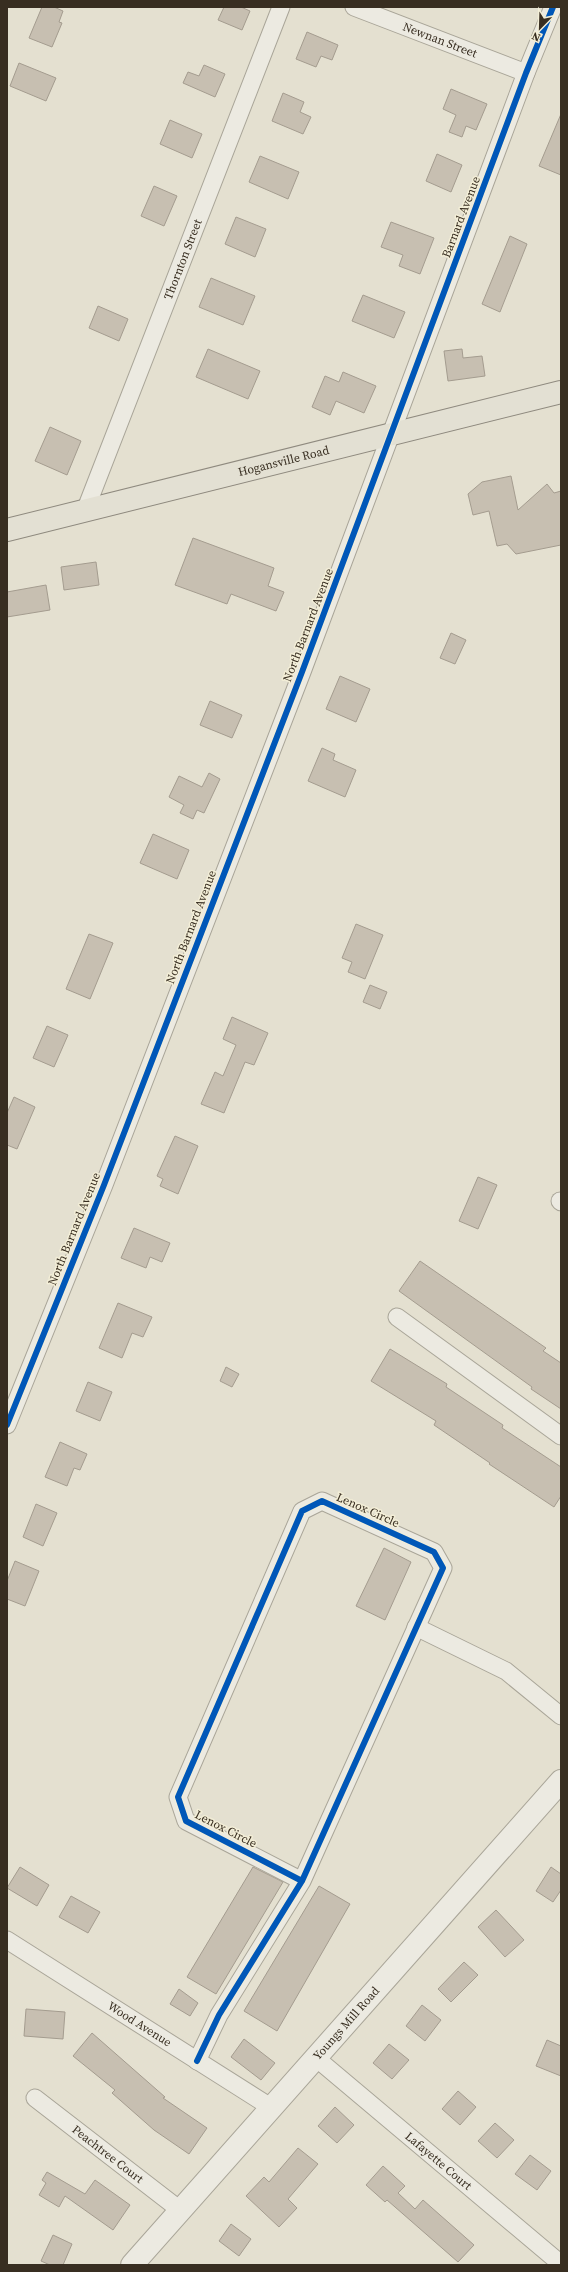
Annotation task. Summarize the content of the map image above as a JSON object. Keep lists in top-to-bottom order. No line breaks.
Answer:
{"streets":{"main road":["Hogansville Road"],"street":["Newnan Street","Barnard Avenue","Thornton Street","North Barnard Avenue","Lenox Circle","Youngs Mill Road","Wood Avenue","Peachtree Court","Lafayette Court"]},"crossings":[["Newnan Street","Barnard Avenue"],["Barnard Avenue","Hogansville Road"],["Barnard Avenue","North Barnard Avenue"],["Thornton Street","Hogansville Road"],["Hogansville Road","North Barnard Avenue"],["Lenox Circle","Wood Avenue"],["Youngs Mill Road","Wood Avenue"],["Youngs Mill Road","Peachtree Court"],["Youngs Mill Road","Lafayette Court"]],"north":"bottom left"}
